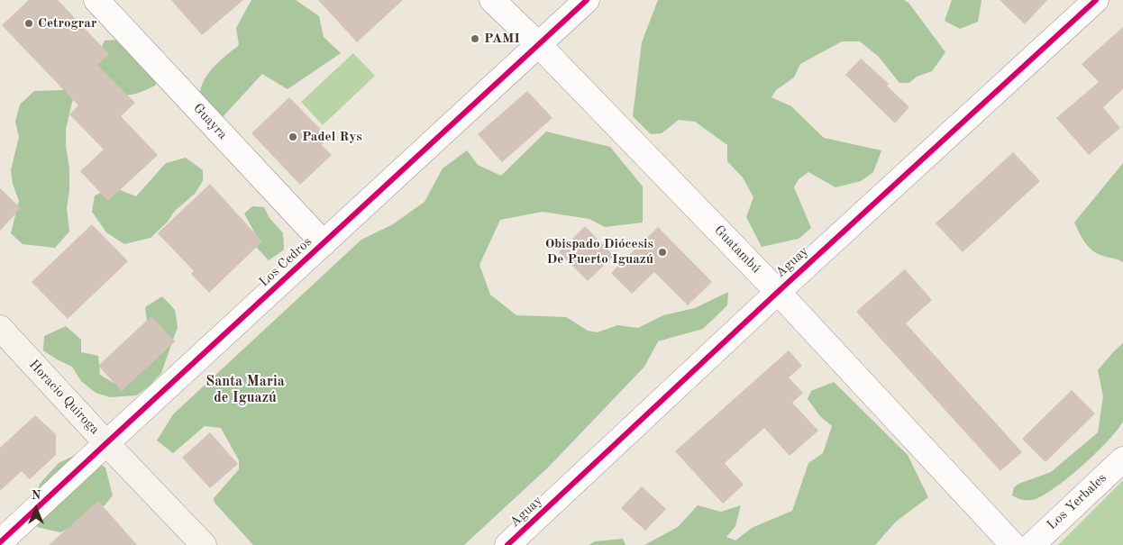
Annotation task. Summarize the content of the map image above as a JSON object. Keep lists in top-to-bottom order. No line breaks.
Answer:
{"streets":{"main road":["Horacio Quiroga"],"street":["Guayra","Guatambú","Los Cedros","Aguay","Los Yerbales"]},"crossings":[["Guayra","Los Cedros"],["Guatambú","Los Cedros"],["Guatambú","Aguay"],["Los Cedros","Horacio Quiroga"]],"districts":["Santa Maria de Iguazú"],"places":["Cetrograr","PAMI","Padel Rys","Obispado Diócesis De Puerto Iguazú"],"north":"top"}
